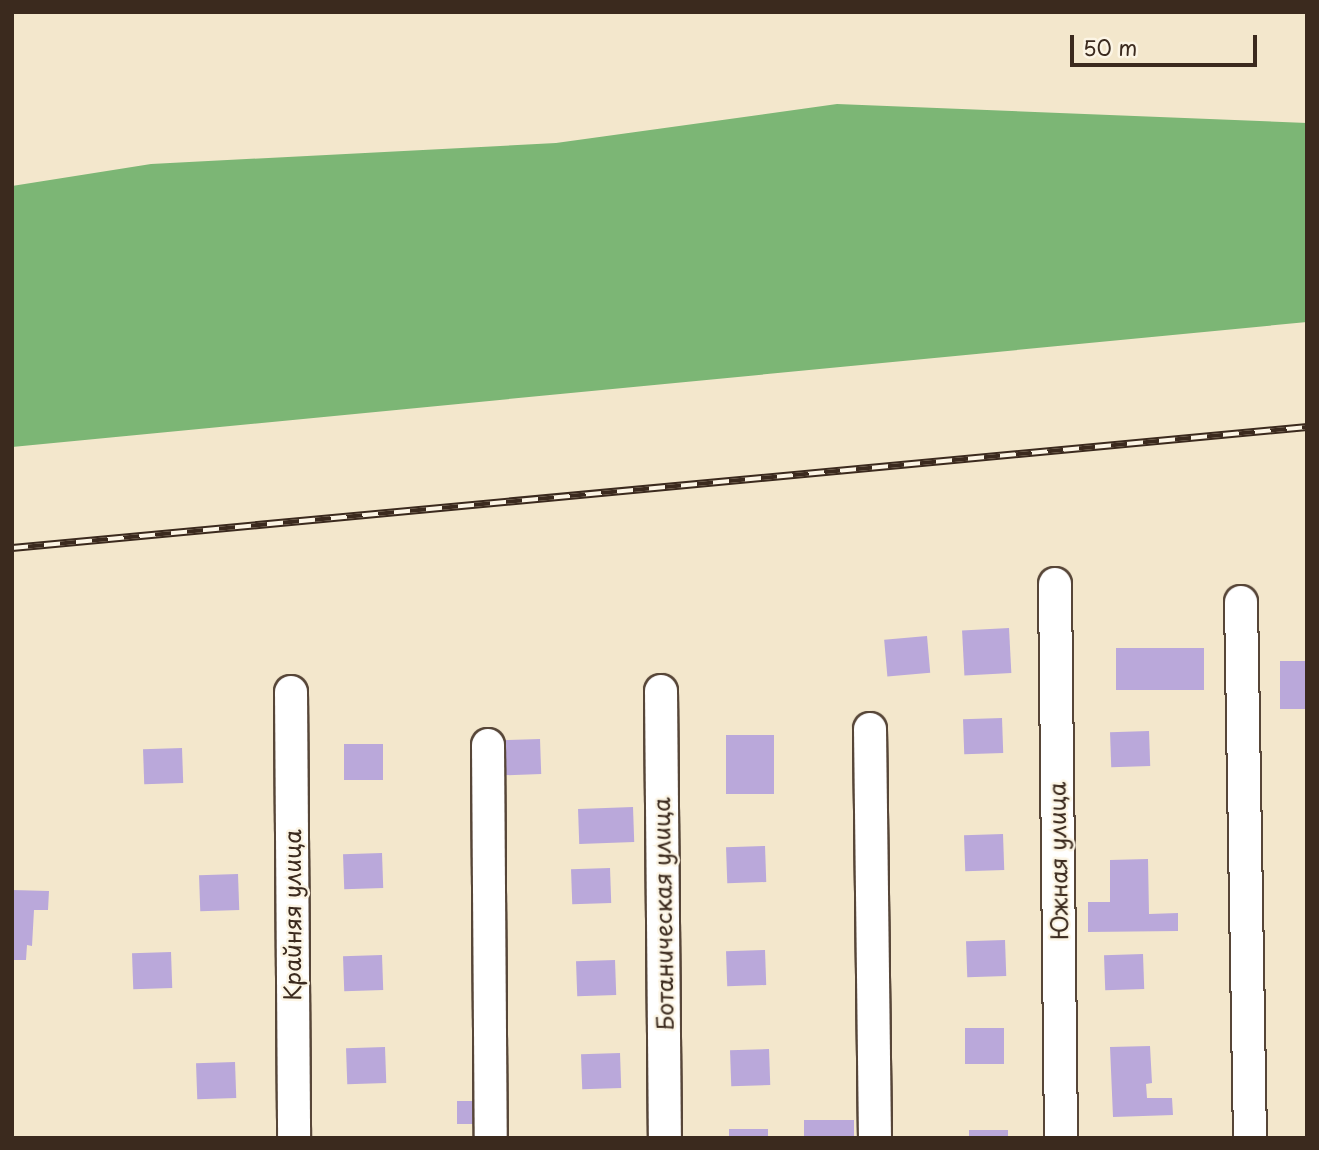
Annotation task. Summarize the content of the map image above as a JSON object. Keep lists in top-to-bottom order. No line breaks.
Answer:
{"streets":{"street":["Южная улица","Ботаническая улица","Крайняя улица"]},"scale_bar":"50 m"}
